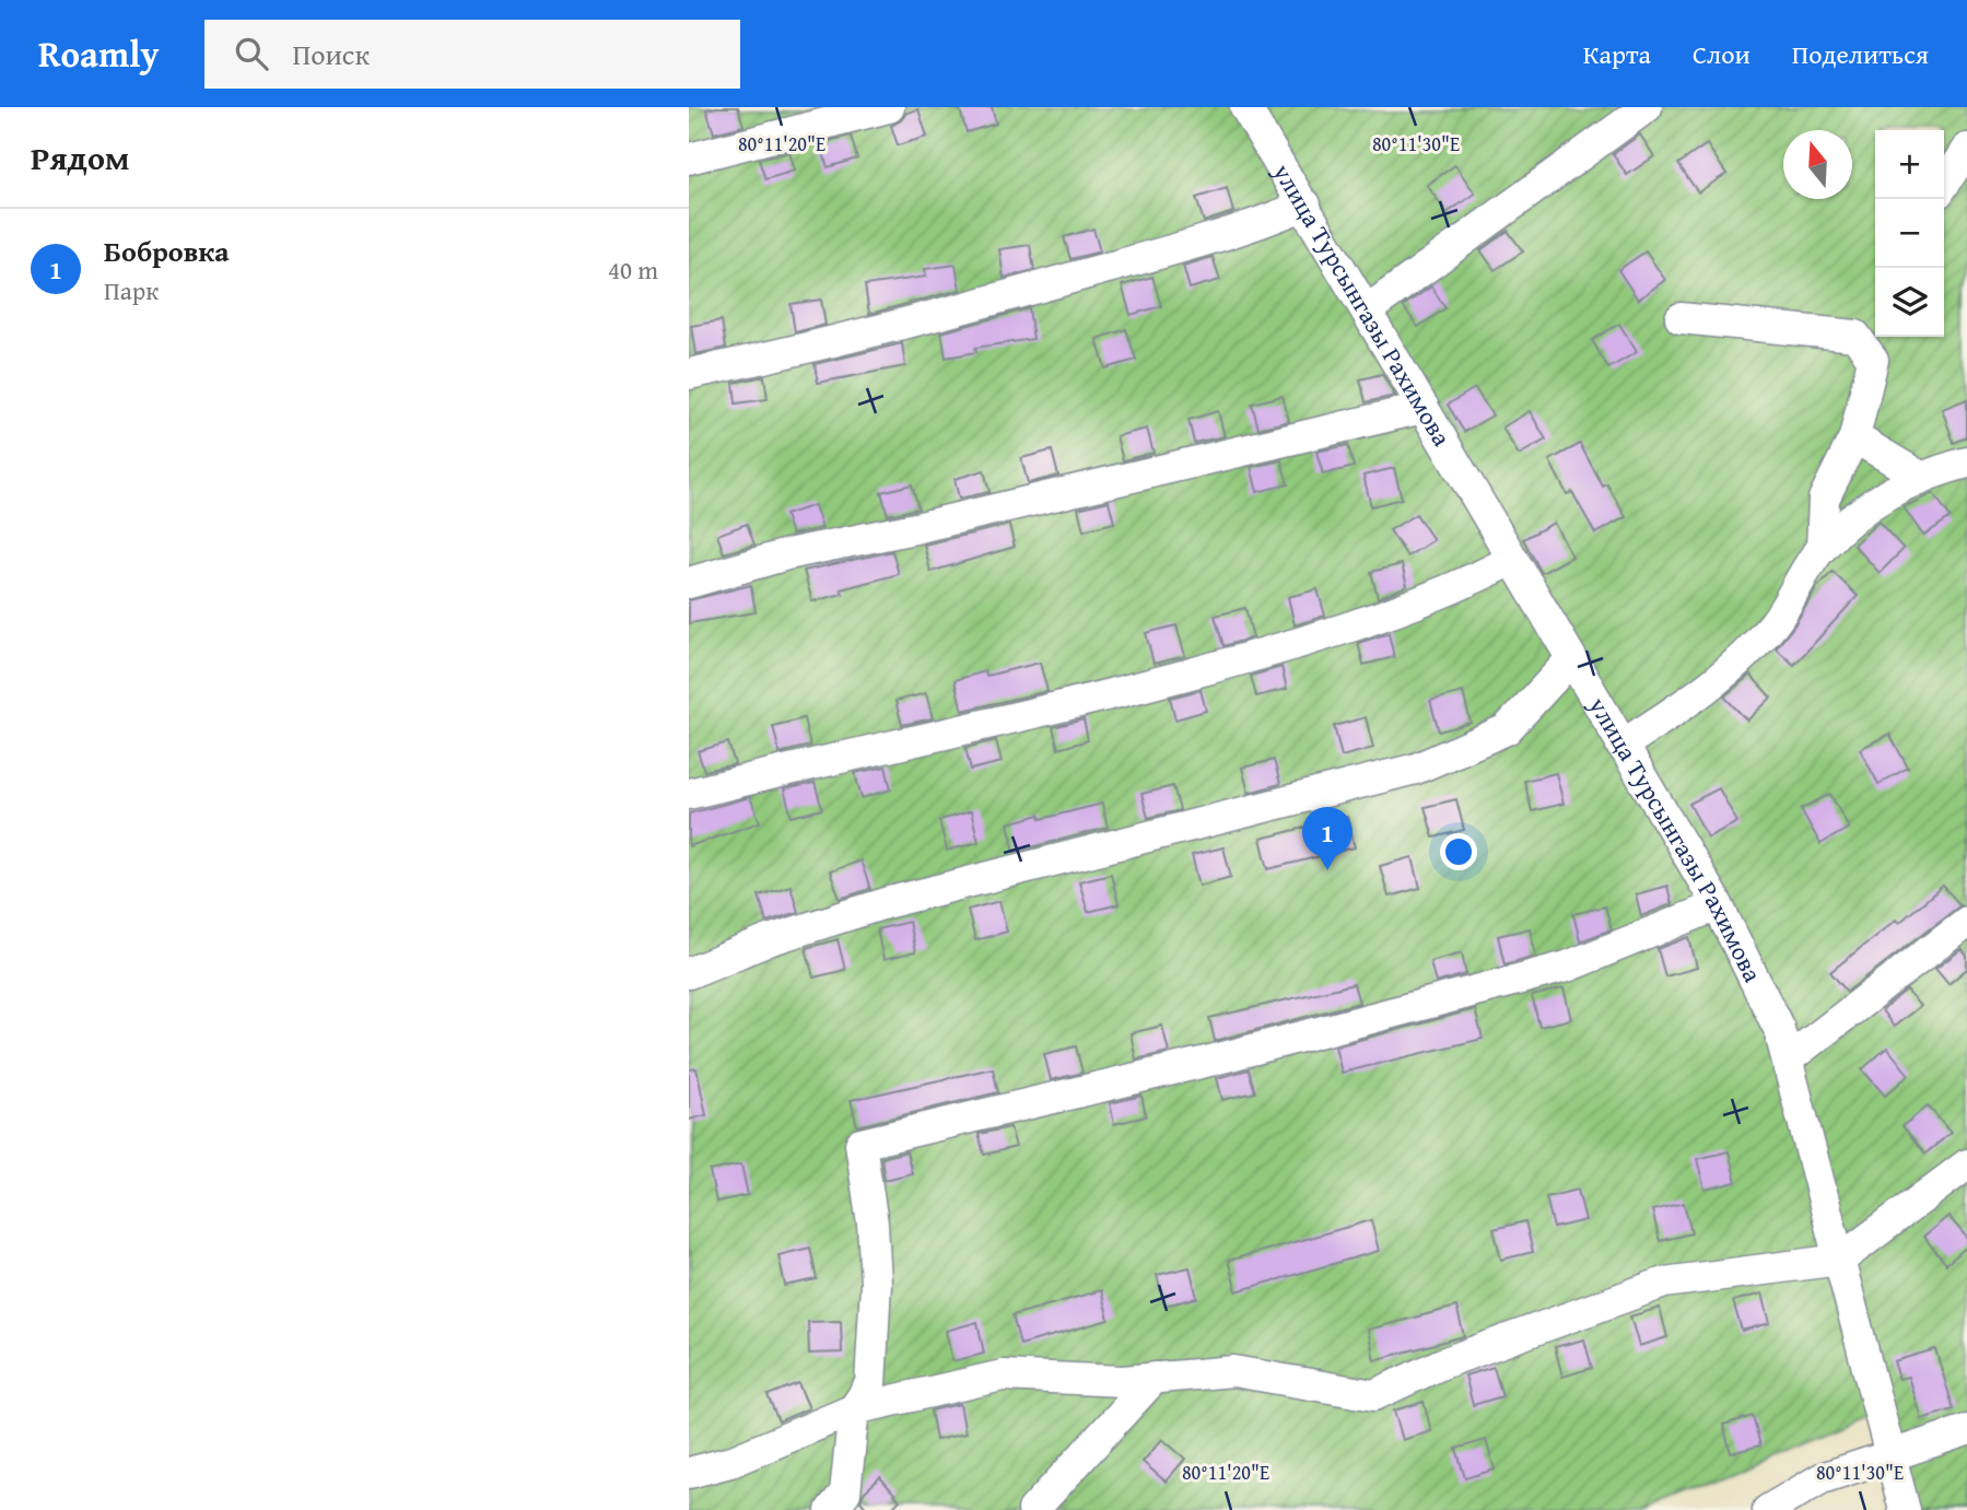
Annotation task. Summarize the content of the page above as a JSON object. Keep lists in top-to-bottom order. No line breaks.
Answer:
{"streets":{"street":["улица Турсынгазы Рахимова"]},"north":"top","page":{"header":"Roamly","search":"Поиск","nav":["Карта","Слои","Поделиться"],"heading":"Рядом","map_buttons":["+","−"],"list":[{"mark":"1","name":"Бобровка","note":"Парк","value":"40 m"}],"pins":"1"},"coordinates":["80°11'20\"E","80°11'30\"E"]}
